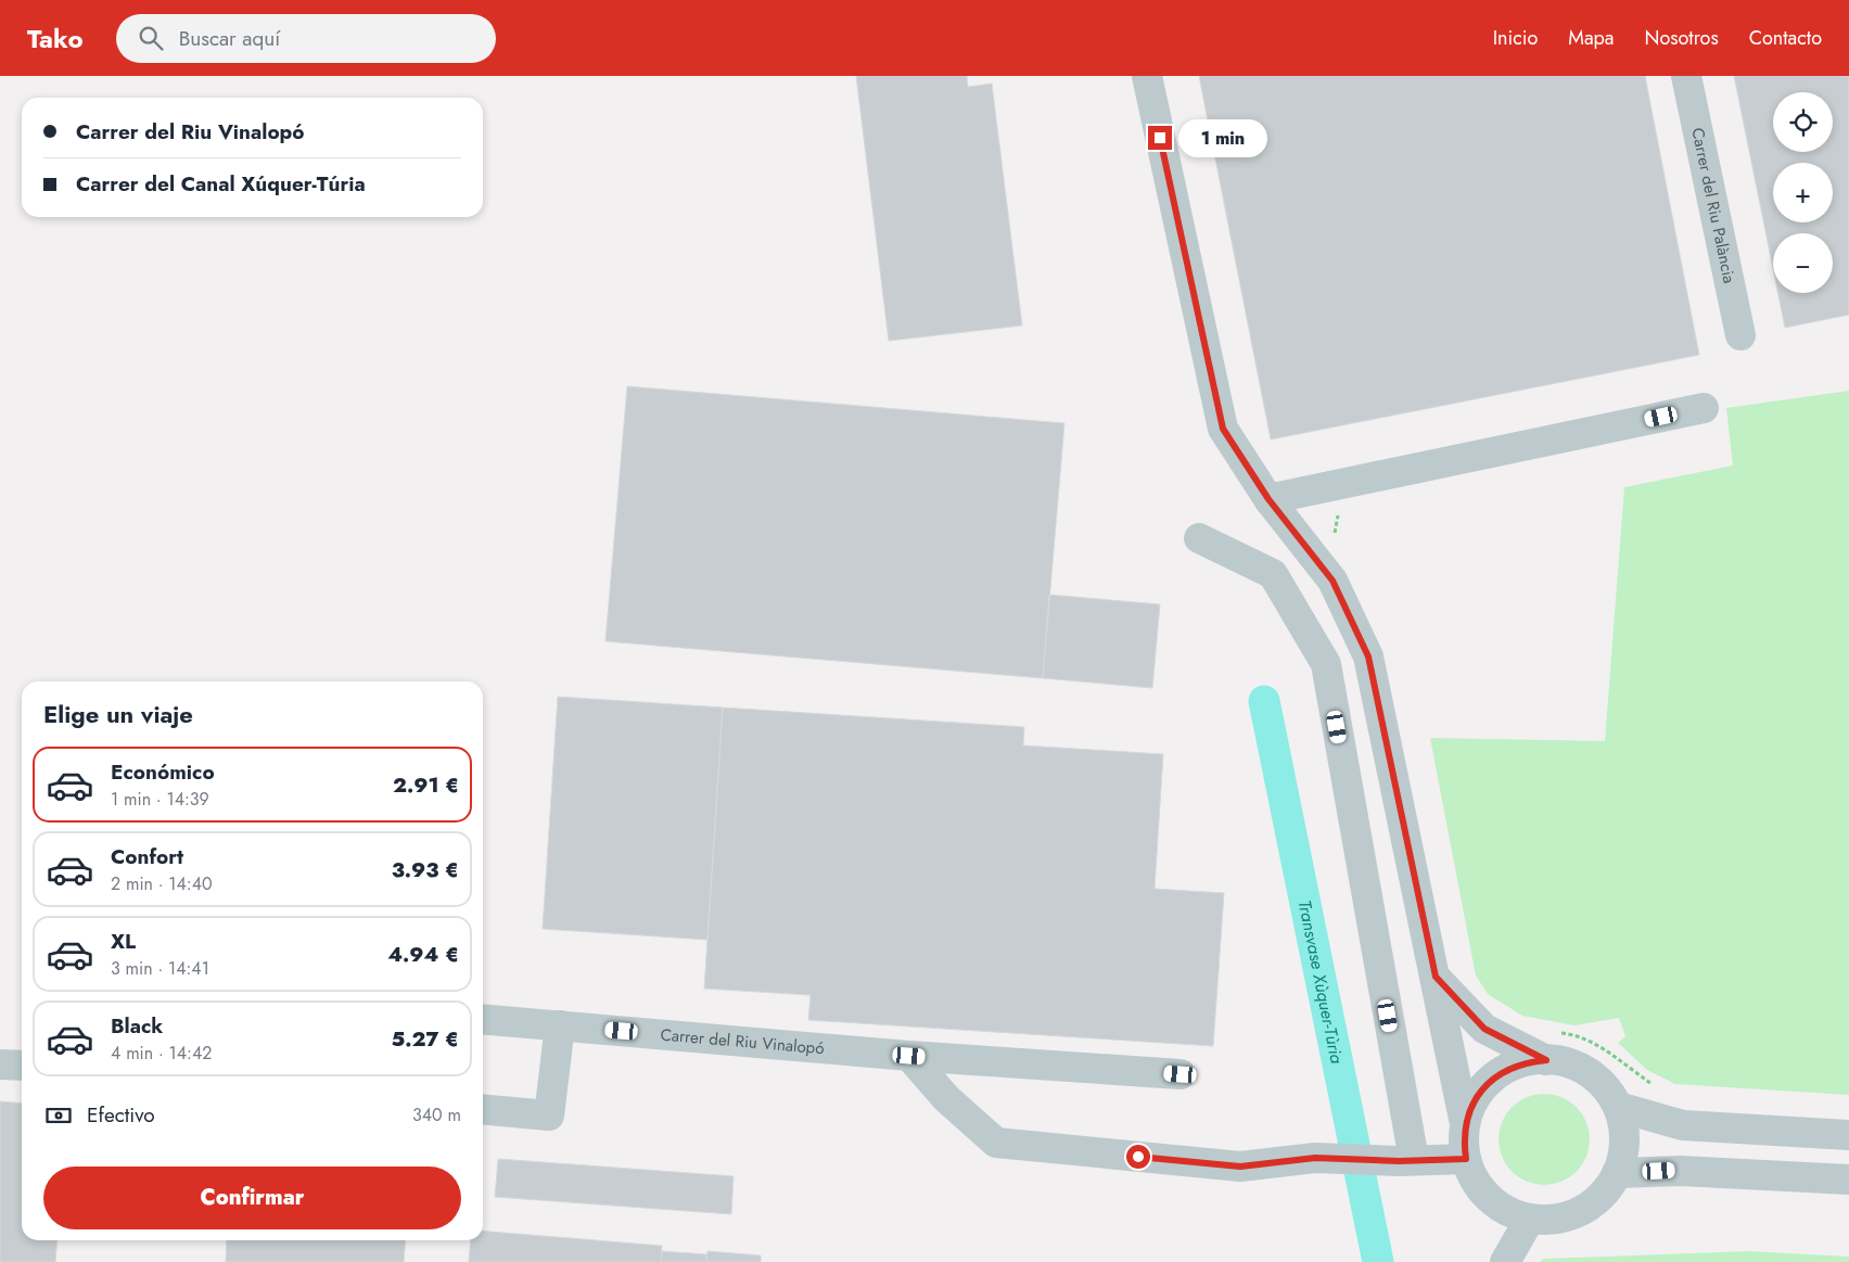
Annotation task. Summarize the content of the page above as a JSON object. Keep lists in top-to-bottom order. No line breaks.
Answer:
{"streets":{"street":["Carrer del Riu Palància","Carrer del Riu Vinalopó"]},"water":["Transvase Xùquer-Tùria"],"page":{"header":"Tako","search":"Buscar aquí","nav":["Inicio","Mapa","Nosotros","Contacto"],"map_buttons":["+","−"],"banner":["Carrer del Riu Vinalopó","Carrer del Canal Xúquer-Túria"],"bubble":"1 min","heading":"Elige un viaje","list":[{"name":"Económico","note":"1 min · 14:39","value":"2.91 €"},{"name":"Confort","note":"2 min · 14:40","value":"3.93 €"},{"name":"XL","note":"3 min · 14:41","value":"4.94 €"},{"name":"Black","note":"4 min · 14:42","value":"5.27 €"}],"pay":["Efectivo","340 m"],"buttons":"Confirmar"}}
